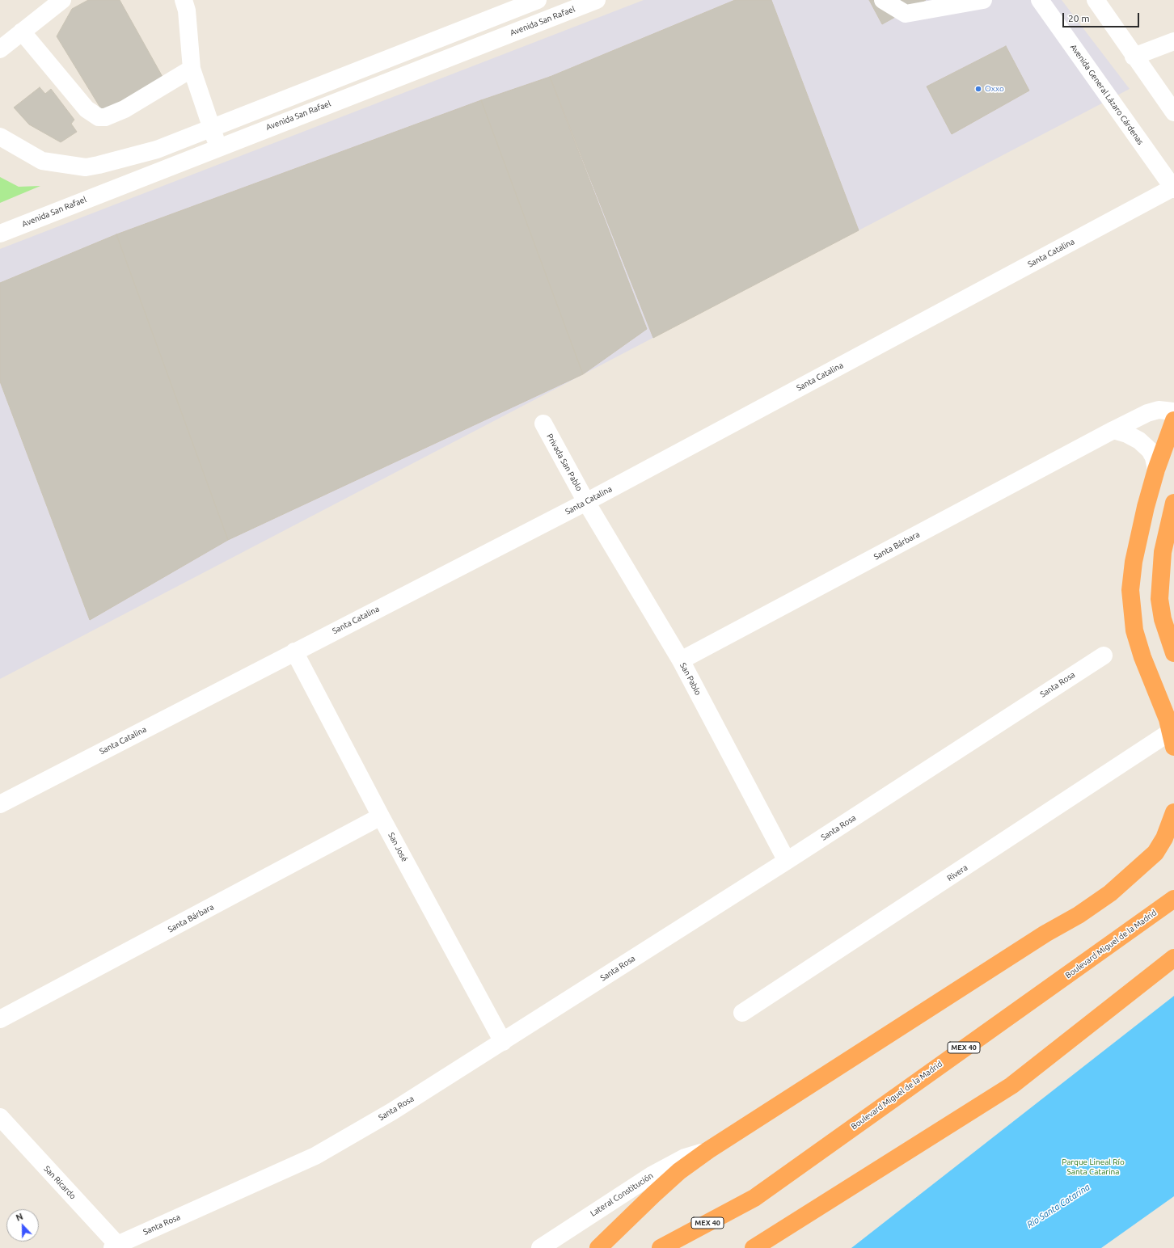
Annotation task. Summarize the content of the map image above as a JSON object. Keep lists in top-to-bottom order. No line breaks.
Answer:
{"streets":{"highway":["Boulevard Miguel de la Madrid","MEX 40"],"street":["Avenida San Rafael","Avenida General Lázaro Cárdenas","Santa Catalina","Privada San Pablo","Santa Bárbara","San Pablo","Santa Rosa","San José","Rivera","San Ricardo","Lateral Constitución"]},"crossings":[["Avenida General Lázaro Cárdenas","Santa Catalina"],["Santa Catalina","Privada San Pablo"],["Santa Catalina","San Pablo"],["Santa Catalina","San José"],["Privada San Pablo","San Pablo"],["Santa Bárbara","San Pablo"],["Santa Bárbara","San José"],["San Pablo","Santa Rosa"],["Santa Rosa","San José"],["Santa Rosa","San Ricardo"]],"water":["Río Santa Catarina"],"parks":["Parque Lineal Río Santa Catarina"],"places":["Oxxo"],"scale_bar":"20 m","north":"top"}
